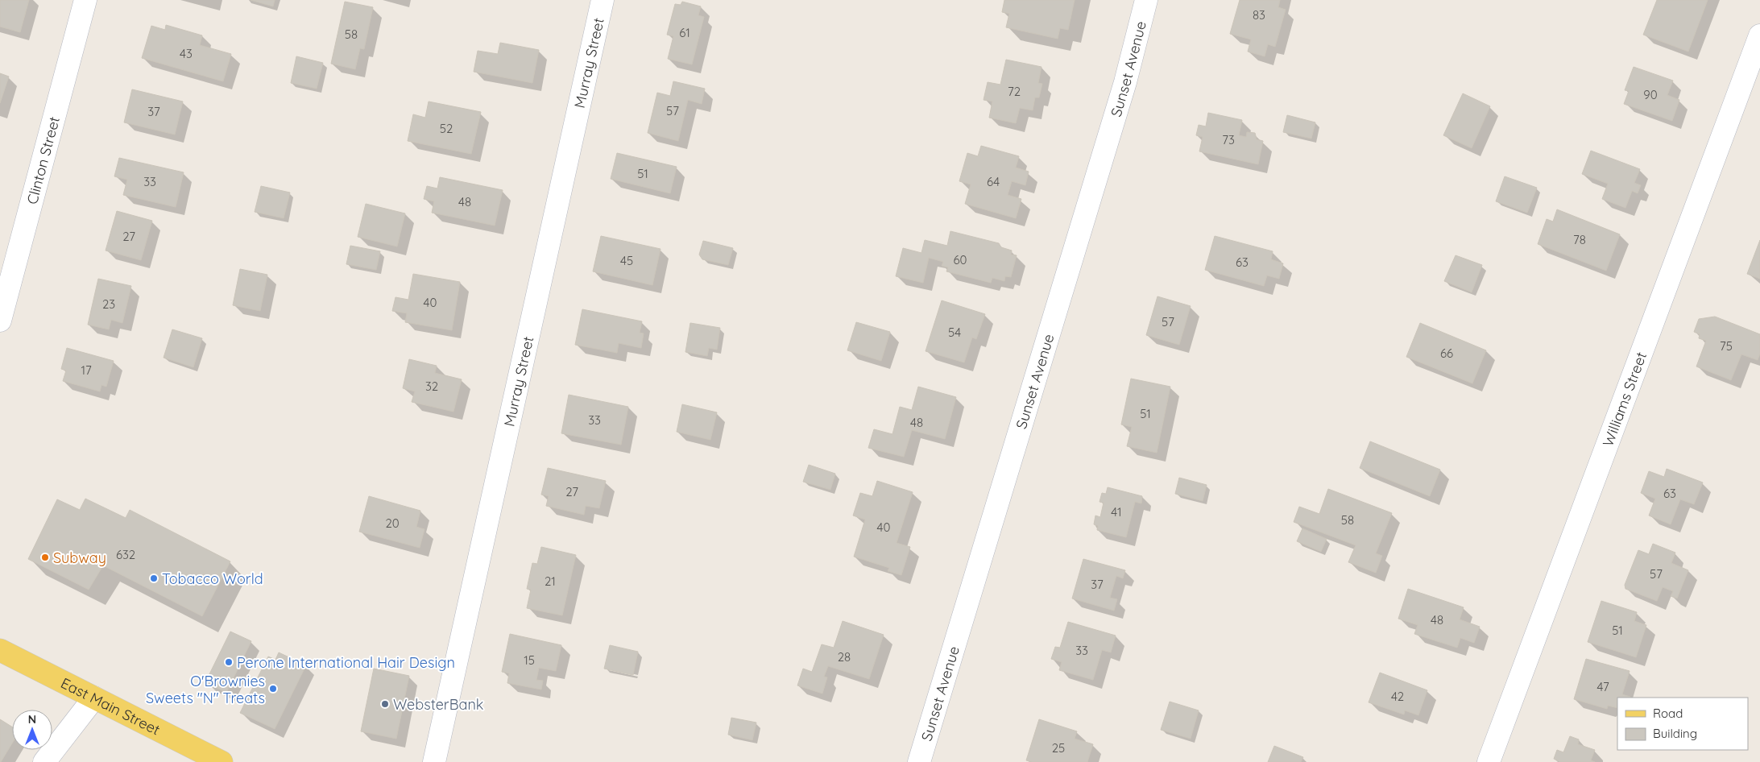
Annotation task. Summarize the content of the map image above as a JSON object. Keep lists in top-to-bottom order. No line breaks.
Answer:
{"streets":{"main road":["East Main Street"],"street":["Murray Street","Sunset Avenue","Clinton Street","Williams Street"]},"places":["Subway","Tobacco World","Perone International Hair Design","O'Brownies Sweets \"N\" Treats","WebsterBank"],"house_numbers":["83","61","58","43","72","90","57","37","52","73","51","33","64","48","27","78","60","45","63","40","23","57","54","75","66","17","32","51","33","48","27","63","41","58","20","40","632","57","21","37","48","51","33","28","15","47","42","25"],"legend":["Road","Building"],"north":"top"}
